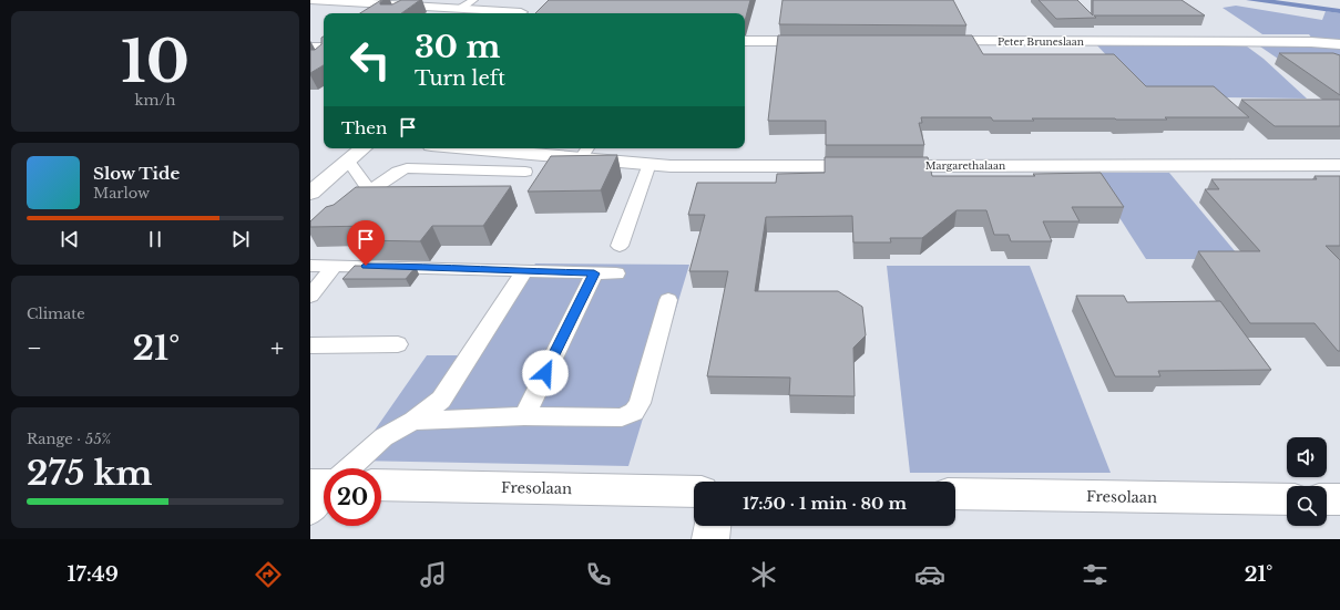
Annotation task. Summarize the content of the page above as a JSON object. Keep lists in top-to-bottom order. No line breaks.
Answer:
{"streets":{"street":["Peter Bruneslaan","Margarethalaan","Fresolaan"]},"page":{"tile":[["10","km/h"],"Climate",["Range · 55%","275 km"]],"turn":["30 m","Turn left"],"then":"Then","song":["Slow Tide","Marlow"],"heat":["−","21°","+"],"limit":"20","trip":"17:50 · 1 min · 80 m","tabs":["17:49","21°"]}}
